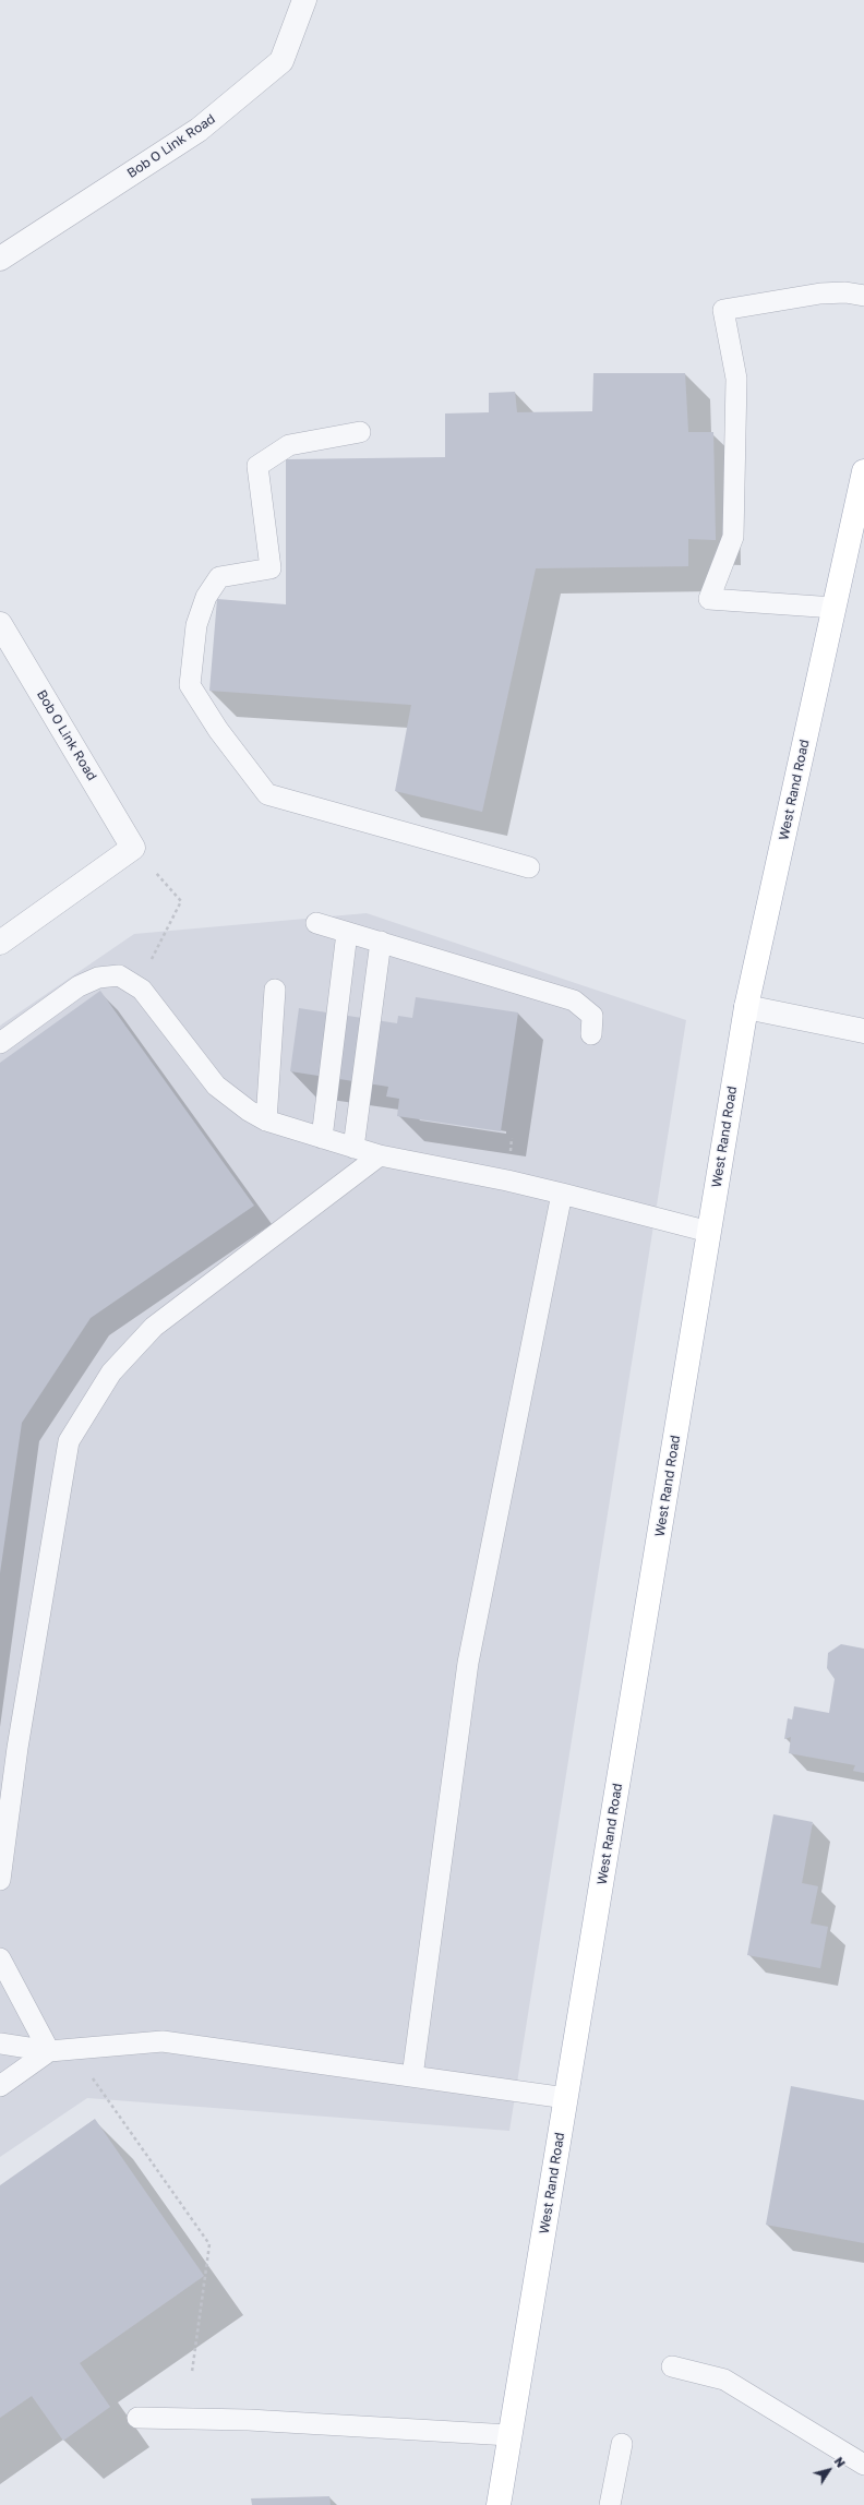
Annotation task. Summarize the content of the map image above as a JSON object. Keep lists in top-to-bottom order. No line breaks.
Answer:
{"streets":{"main road":["West Rand Road"],"street":["Bob O Link Road"]},"north":"top right"}
